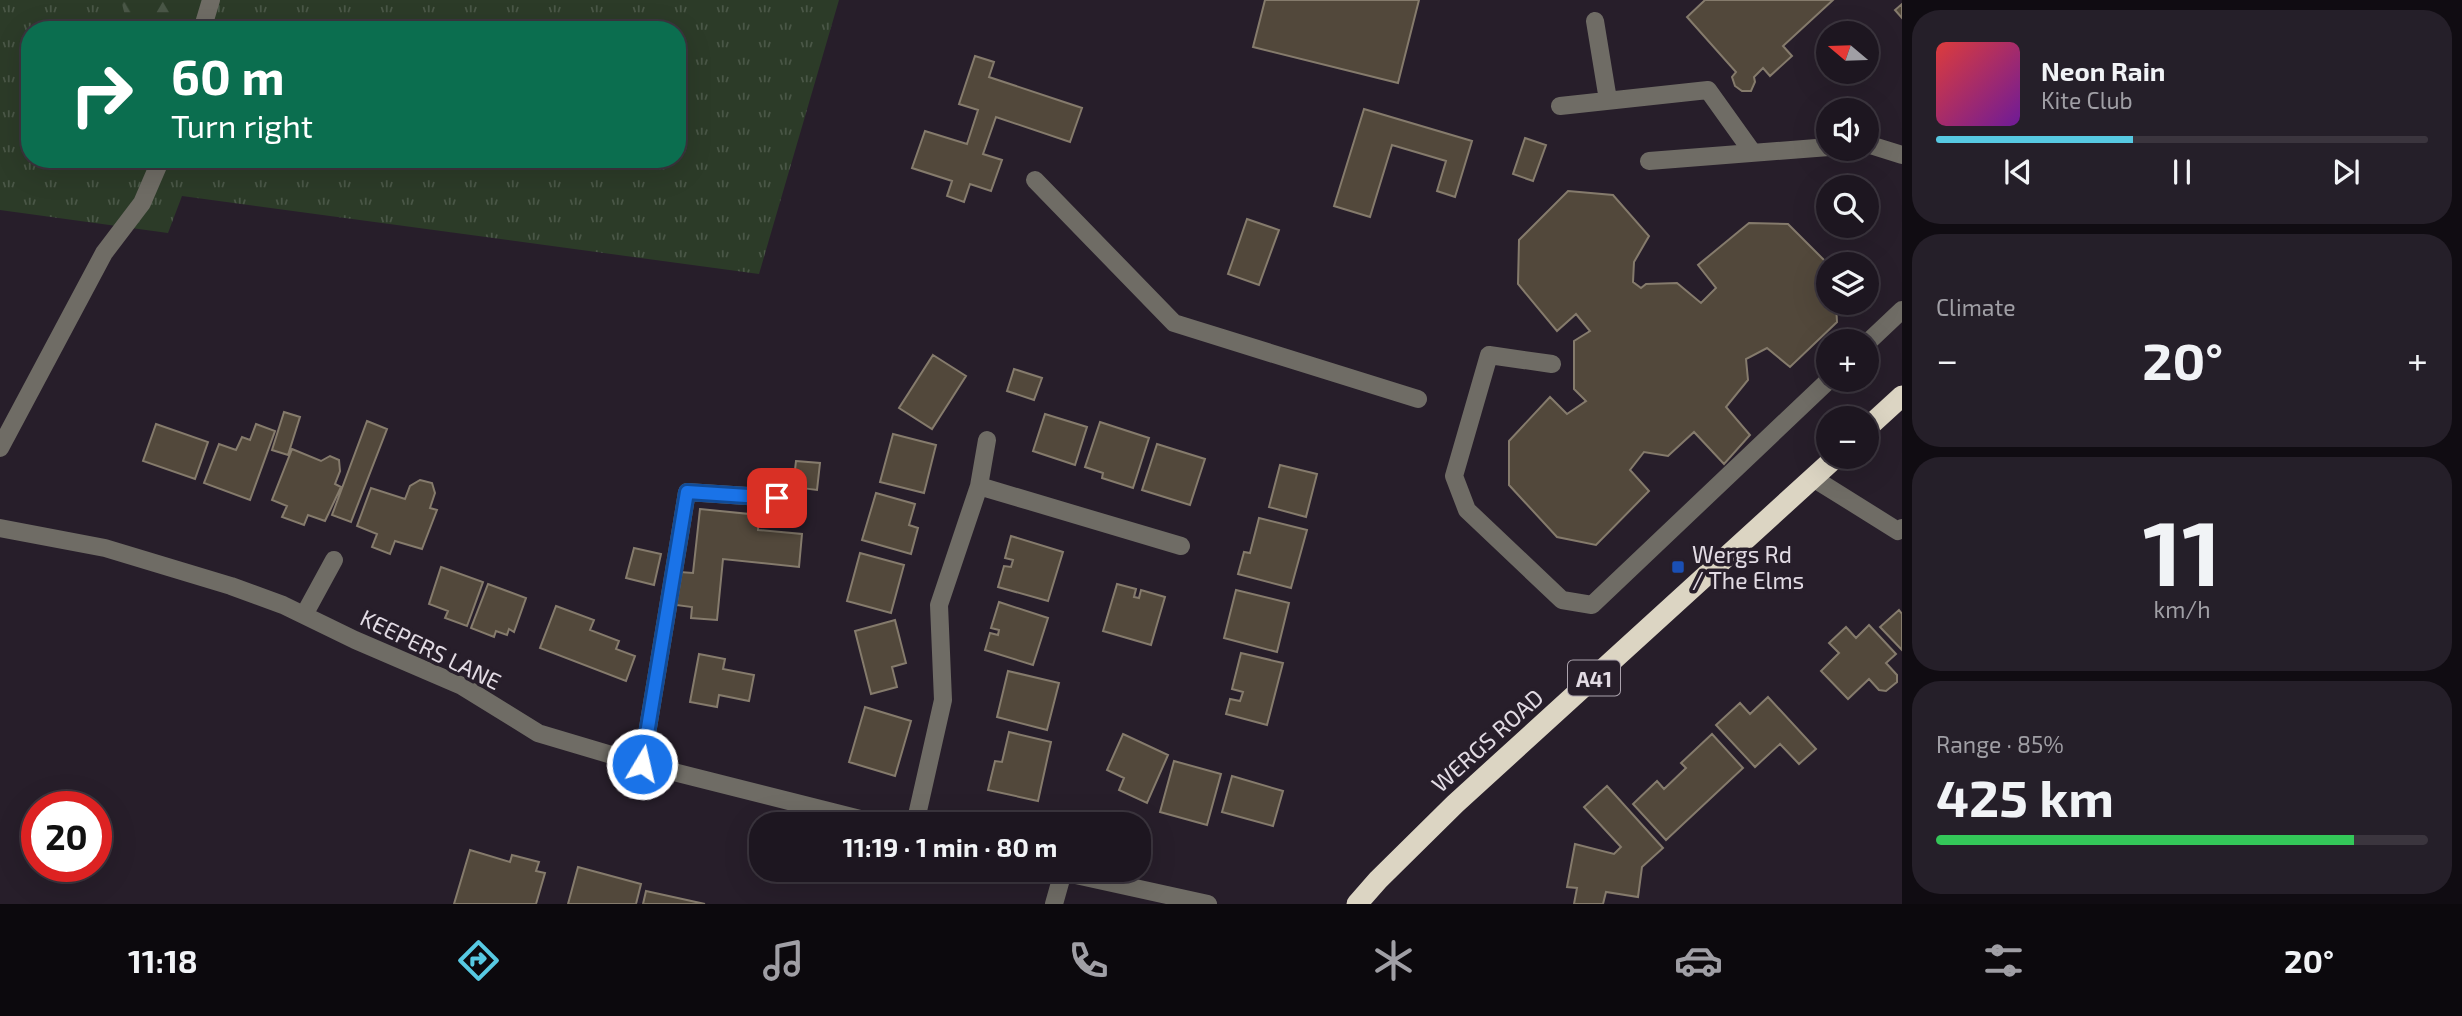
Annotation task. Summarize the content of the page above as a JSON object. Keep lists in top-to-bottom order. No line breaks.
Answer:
{"streets":{"highway":["A41","WERGS ROAD"],"street":["KEEPERS LANE"]},"places":{"transit":["Wergs Rd / The Elms"]},"north":"left","page":{"map_buttons":["+","−"],"turn":["60 m","Turn right"],"song":["Neon Rain","Kite Club"],"tile":["Climate",["11","km/h"],["Range · 85%","425 km"]],"heat":["−","20°","+"],"limit":"20","trip":"11:19 · 1 min · 80 m","tabs":["11:18","20°"]}}
